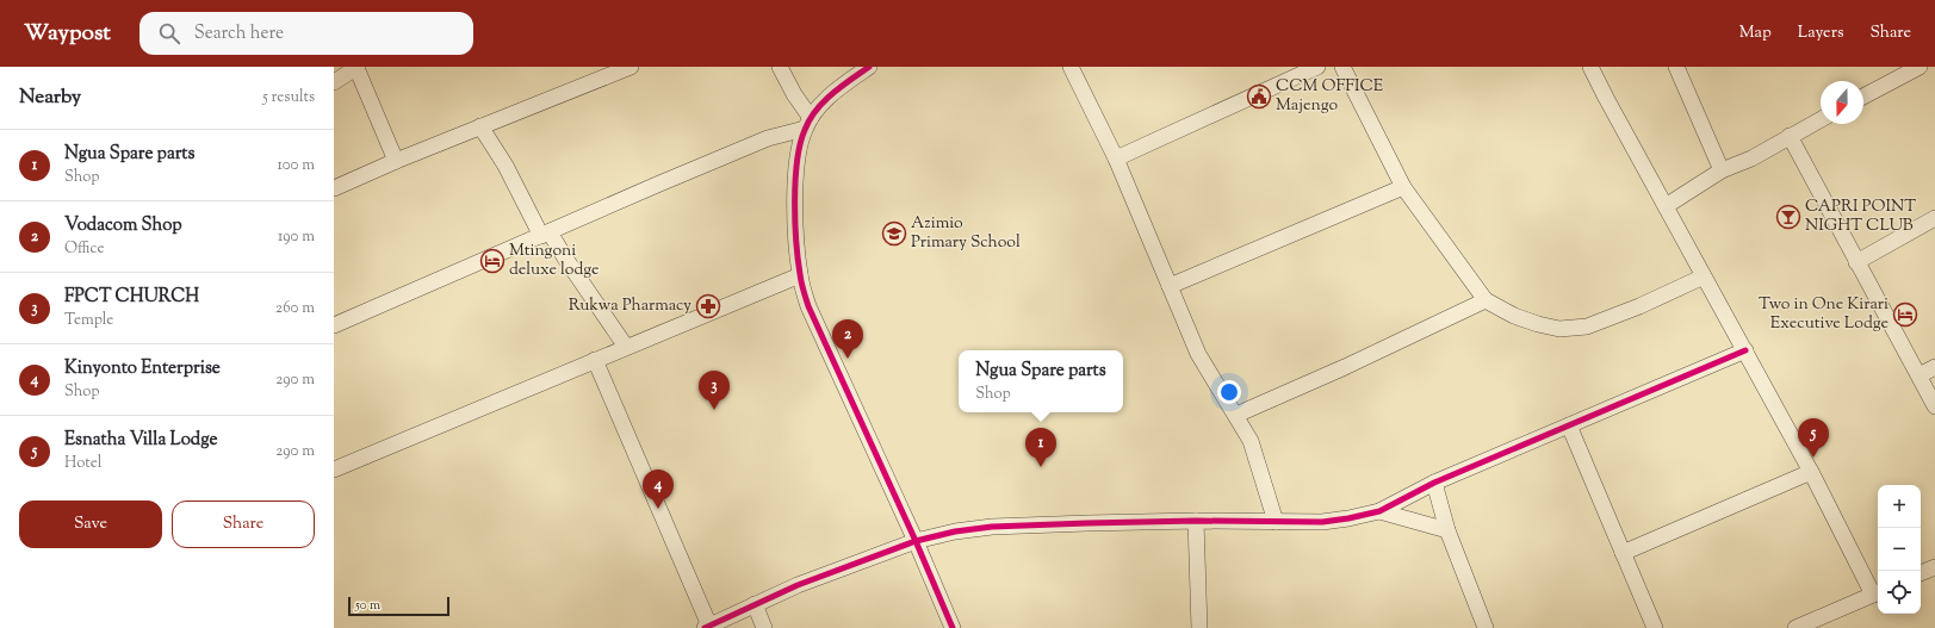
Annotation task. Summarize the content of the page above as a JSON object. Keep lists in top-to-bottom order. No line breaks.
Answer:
{"places":{"public building":["CCM OFFICE Majengo"],"bar":["CAPRI POINT NIGHT CLUB"],"school or university":["Azimio Primary School"],"hotel":["Mtingoni deluxe lodge","Two in One Kirari Executive Lodge"],"pharmacy":["Rukwa Pharmacy"]},"scale_bar":"50 m","north":"bottom","page":{"header":"Waypost","search":"Search here","nav":["Map","Layers","Share"],"heading":["Nearby","5 results"],"list":[{"mark":"1","name":"Ngua Spare parts","note":"Shop","value":"100 m"},{"mark":"2","name":"Vodacom Shop","note":"Office","value":"190 m"},{"mark":"3","name":"FPCT CHURCH","note":"Temple","value":"260 m"},{"mark":"4","name":"Kinyonto Enterprise","note":"Shop","value":"290 m"},{"mark":"5","name":"Esnatha Villa Lodge","note":"Hotel","value":"290 m"}],"pins":["2","3","5","1","4"],"popup":["Ngua Spare parts","Shop"],"map_buttons":["+","−"],"buttons":["Save","Share"],"scale":"50 m"}}
